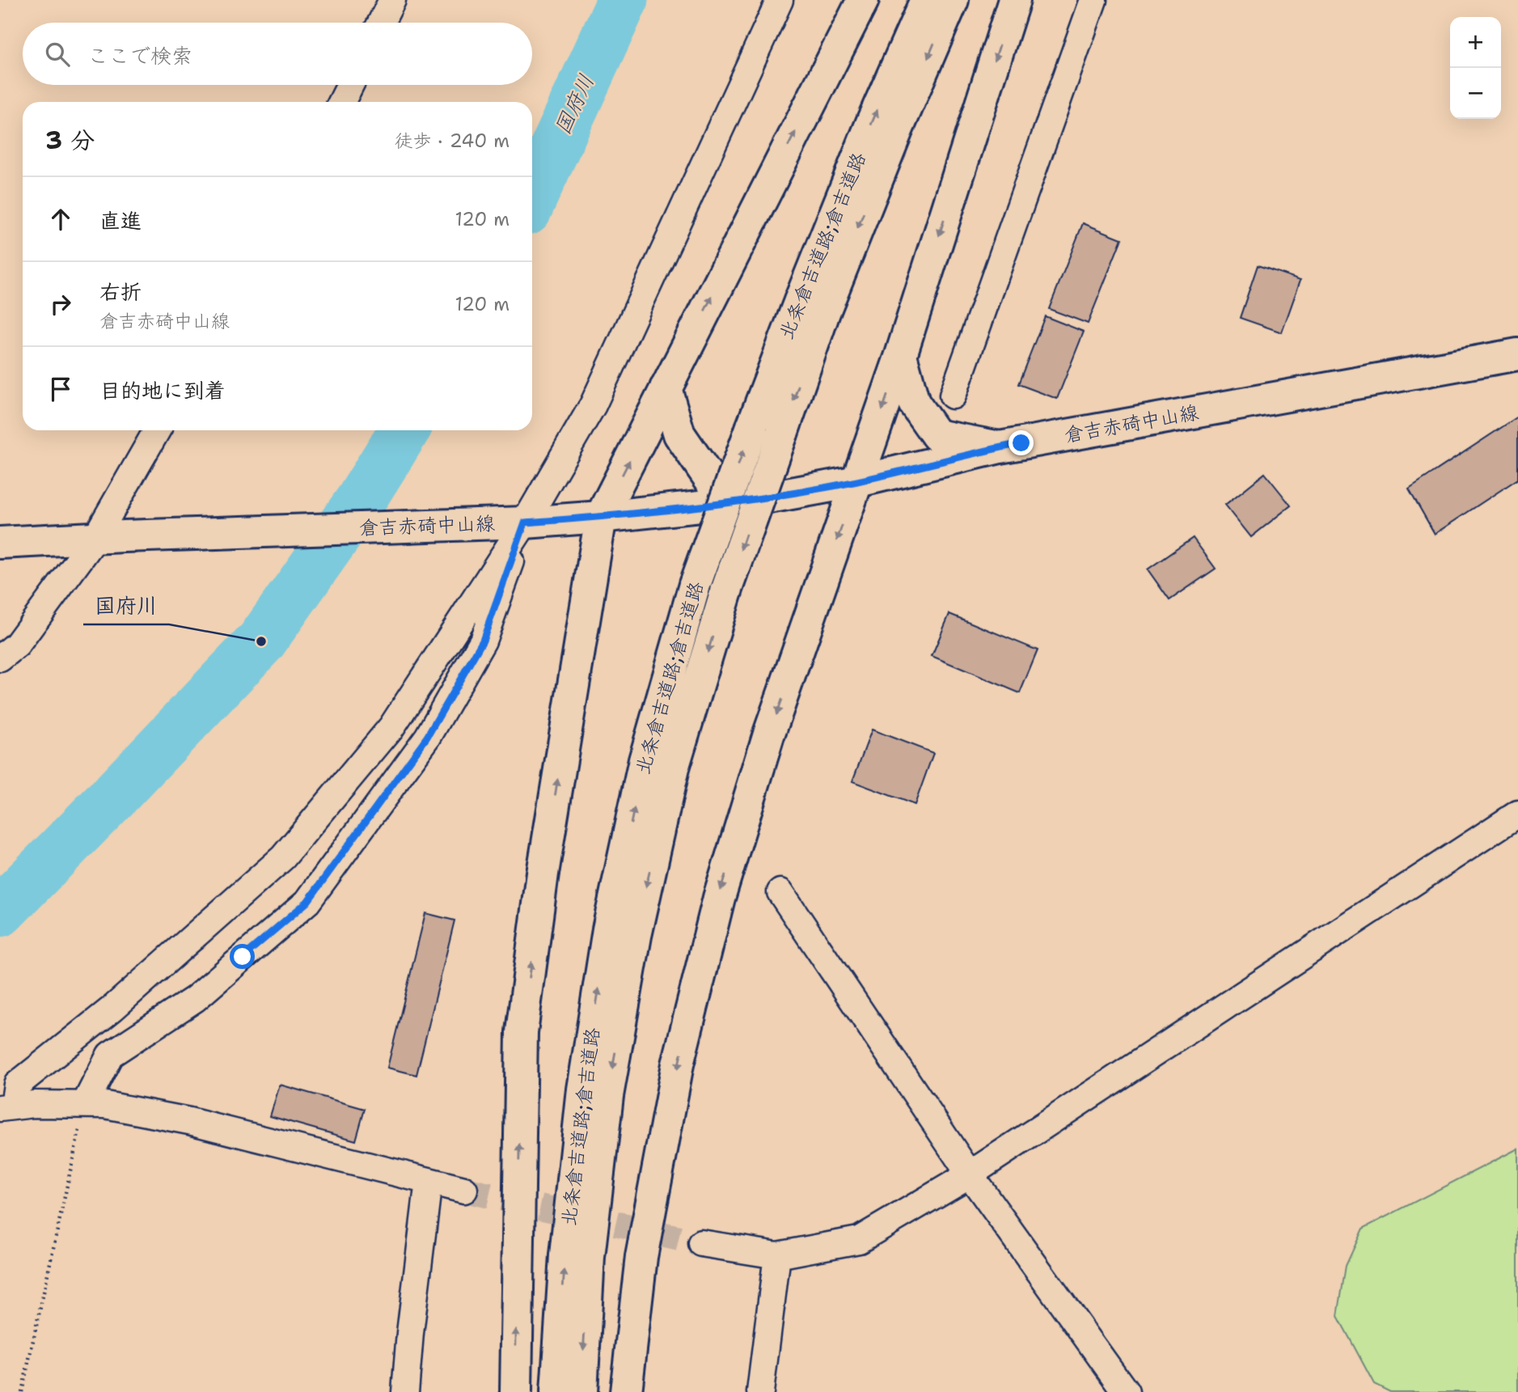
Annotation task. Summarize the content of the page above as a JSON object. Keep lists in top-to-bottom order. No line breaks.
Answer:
{"streets":{"main road":["北条倉吉道路;倉吉道路","倉吉赤碕中山線"]},"water":["国府川"],"places":["国府川"],"page":{"map_buttons":["+","−"],"search":"ここで検索","heading":["3 分","徒歩 · 240 m"],"list":[["直進","120 m"],["右折","倉吉赤碕中山線","120 m"],"目的地に到着"]}}
